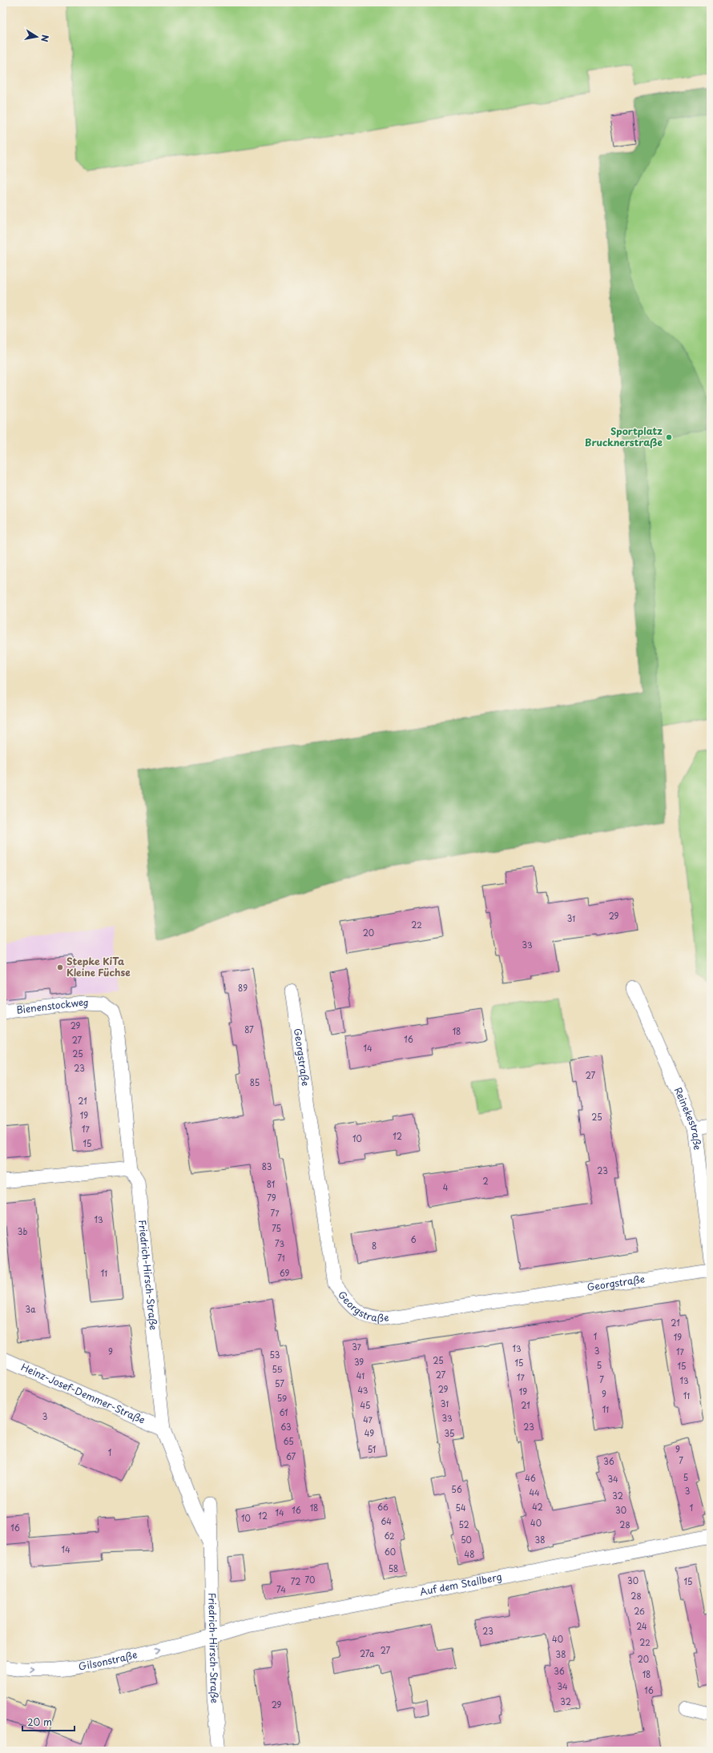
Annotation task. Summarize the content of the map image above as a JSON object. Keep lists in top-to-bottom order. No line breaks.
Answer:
{"streets":{"street":["Bienenstockweg","Georgstraße","Reinekestraße","Friedrich-Hirsch-Straße","Heinz-Josef-Demmer-Straße","Auf dem Stallberg","Gilsonstraße"]},"crossings":[["Bienenstockweg","Friedrich-Hirsch-Straße"],["Friedrich-Hirsch-Straße","Heinz-Josef-Demmer-Straße"],["Friedrich-Hirsch-Straße","Auf dem Stallberg"],["Friedrich-Hirsch-Straße","Gilsonstraße"],["Auf dem Stallberg","Gilsonstraße"]],"one_way":["Gilsonstraße"],"places":["Sportplatz Brucknerstraße","Stepke KiTa Kleine Füchse"],"house_numbers":["29","31","22","20","33","89","29","87","18","16","27","14","25","23","27","85","21","19","25","17","12","10","15","83","23","2","81","4","79","77","13","75","3b","6","73","8","71","11","69","3a","21","1","19","37","13","3","9","17","53","25","39","15","5","15","55","27","41","17","7","13","57","29","43","19","9","11","59","31","45","21","11","61","3","33","47","63","23","49","35","65","51","9","1","67","7","36","5","46","34","56","3","44","32","66","42","18","54","1","16","30","14","12","10","64","40","52","28","16","62","50","38","14","60","48","58","70","30","72","15","74","28","26","24","23","40","22","27","27a","38","20","36","18","34","16","32","29"],"scale_bar":"20 m","north":"right"}
